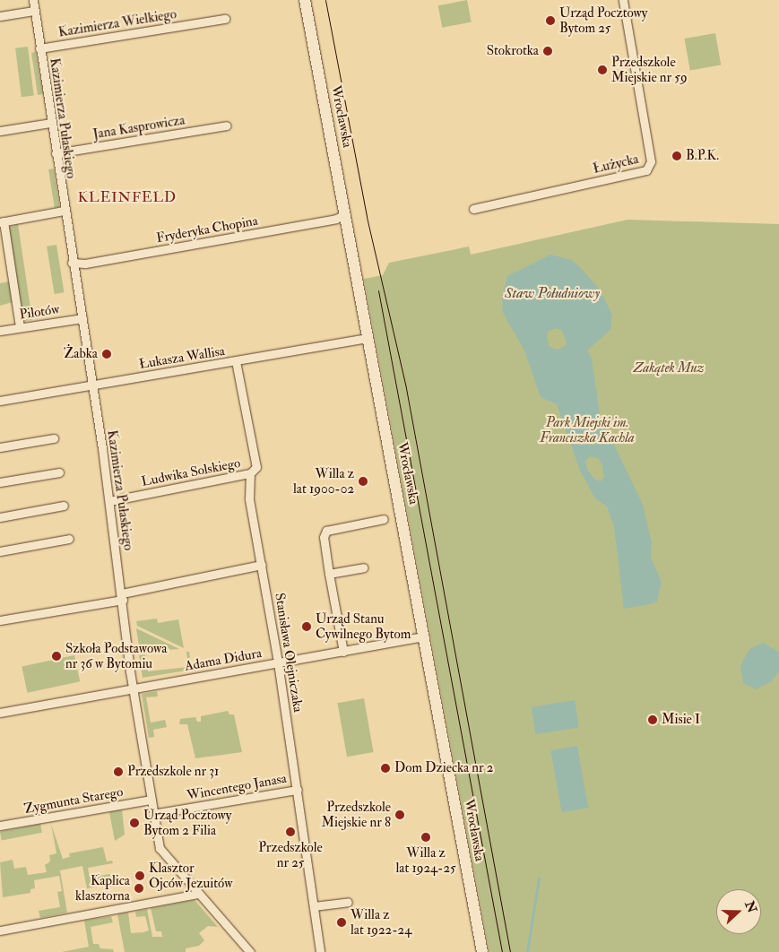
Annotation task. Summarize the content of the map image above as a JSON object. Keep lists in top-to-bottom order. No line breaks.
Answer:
{"streets":{"main road":["Wrocławska"],"street":["Kazimierza Wielkiego","Kazimierza Pułaskiego","Jana Kasprowicza","Łużycka","Fryderyka Chopina","Pilotów","Łukasza Wallisa","Ludwika Solskiego","Stanisława Olejniczaka","Adama Didura","Wincentego Janasa","Zygmunta Starego"]},"crossings":[["Kazimierza Wielkiego","Kazimierza Pułaskiego"],["Wrocławska","Fryderyka Chopina"],["Wrocławska","Łukasza Wallisa"],["Wrocławska","Adama Didura"],["Kazimierza Pułaskiego","Jana Kasprowicza"],["Kazimierza Pułaskiego","Fryderyka Chopina"],["Kazimierza Pułaskiego","Pilotów"],["Kazimierza Pułaskiego","Łukasza Wallisa"],["Kazimierza Pułaskiego","Ludwika Solskiego"],["Kazimierza Pułaskiego","Adama Didura"],["Kazimierza Pułaskiego","Wincentego Janasa"],["Kazimierza Pułaskiego","Zygmunta Starego"],["Łukasza Wallisa","Stanisława Olejniczaka"],["Ludwika Solskiego","Stanisława Olejniczaka"],["Stanisława Olejniczaka","Adama Didura"],["Stanisława Olejniczaka","Wincentego Janasa"]],"districts":["KLEINFELD"],"water":["Staw Południowy"],"parks":["Zakątek Muz","Park Miejski im. Franciszka Kachla"],"places":["Urząd Pocztowy Bytom 25","Stokrotka","Przedszkole Miejskie nr 59","B.P.K.","Żabka","Willa z lat 1900-02","Urząd Stanu Cywilnego Bytom","Szkoła Podstawowa nr 36 w Bytomiu","Misie I","Dom Dziecka nr 2","Przedszkole nr 31","Przedszkole Miejskie nr 8","Urząd Pocztowy Bytom 2 Filia","Przedszkole nr 25","Willa z lat 1924-25","Klasztor Ojców Jezuitów","Kaplica klasztorna","Willa z lat 1922-24"],"north":"right"}
